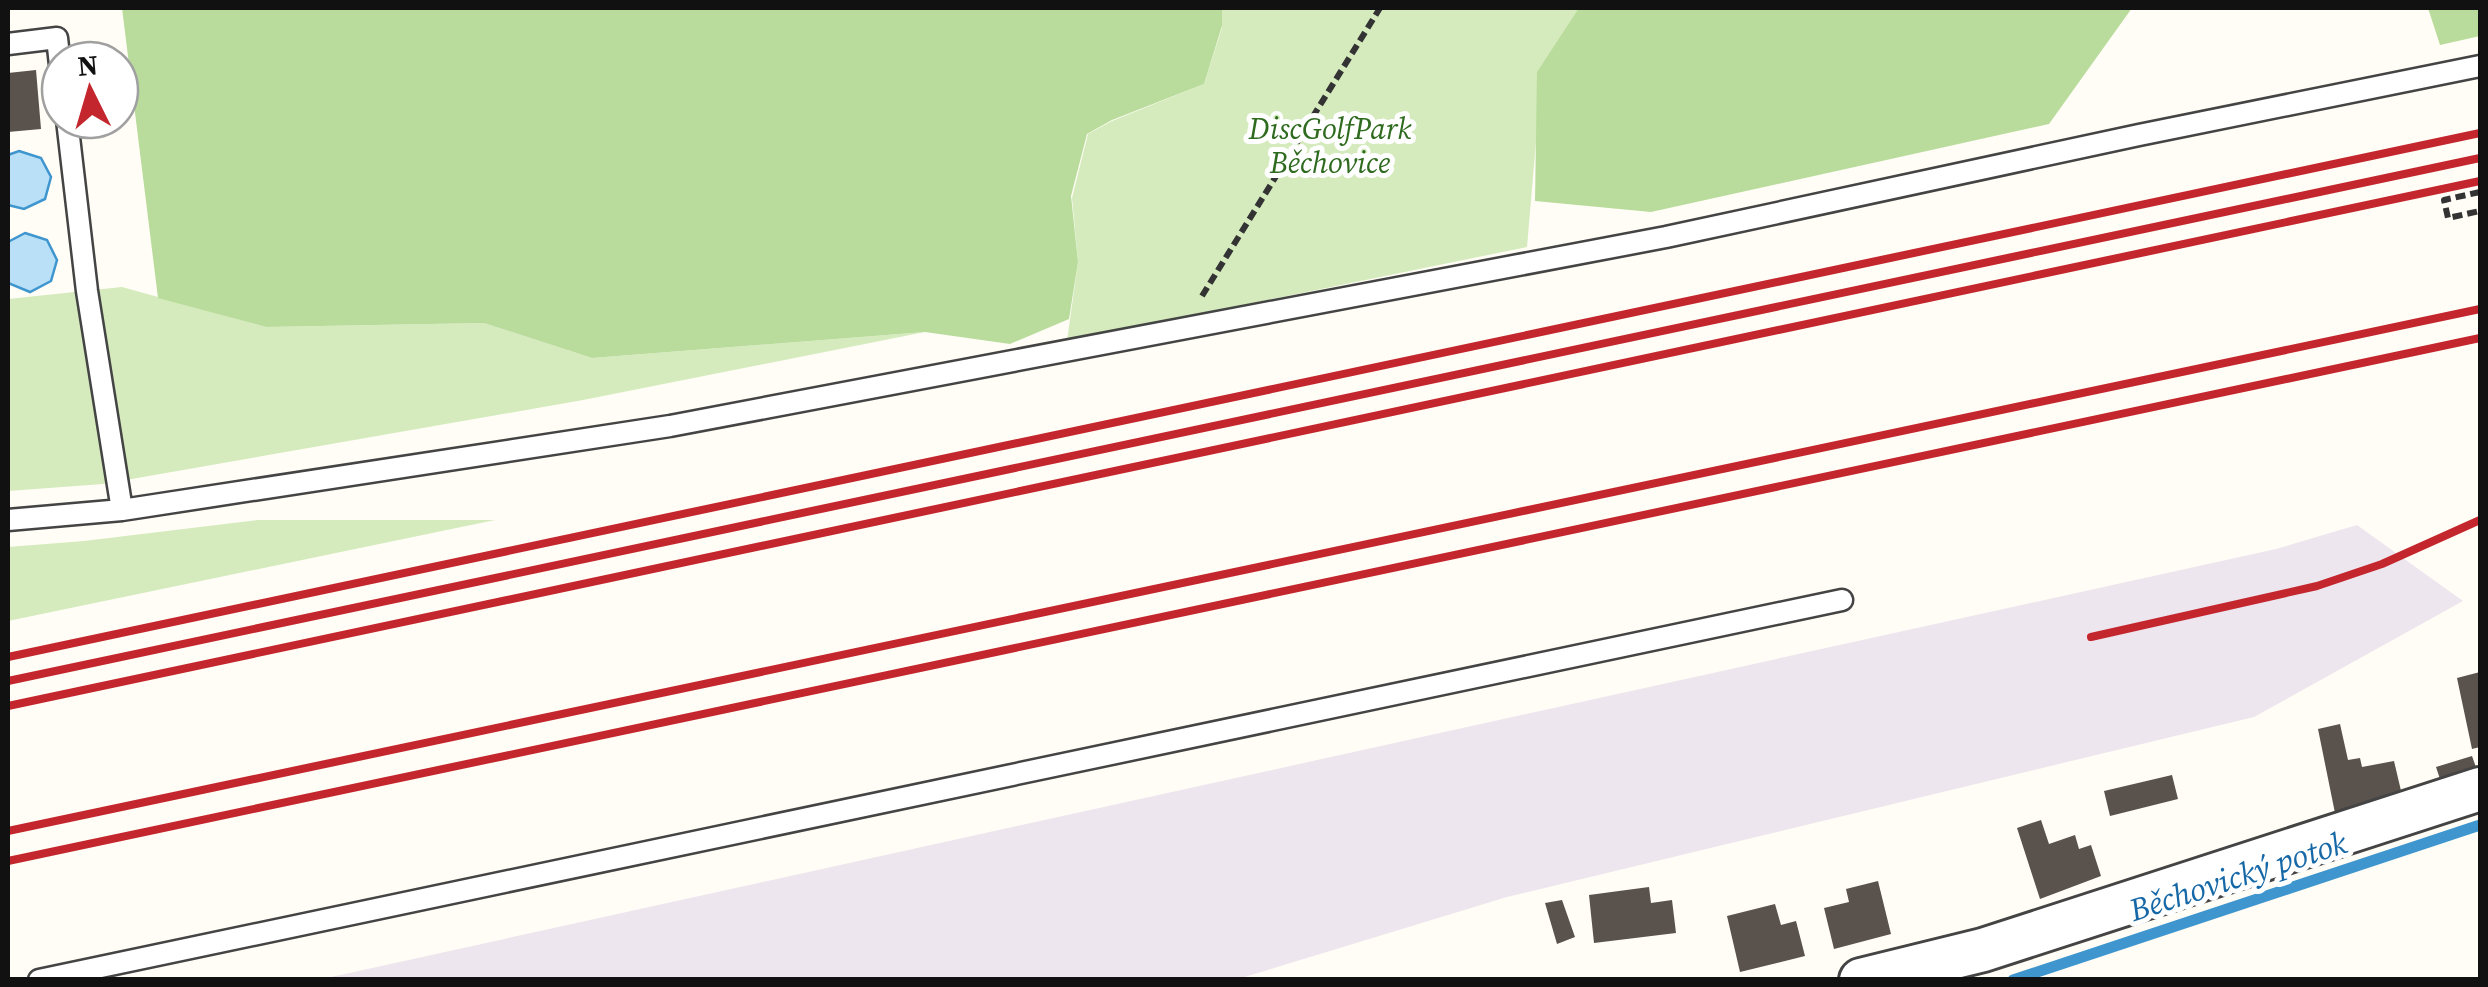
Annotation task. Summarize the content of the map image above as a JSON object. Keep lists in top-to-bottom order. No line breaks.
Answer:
{"water":["Běchovický potok"],"parks":["DiscGolfPark Běchovice"],"north":"top"}
